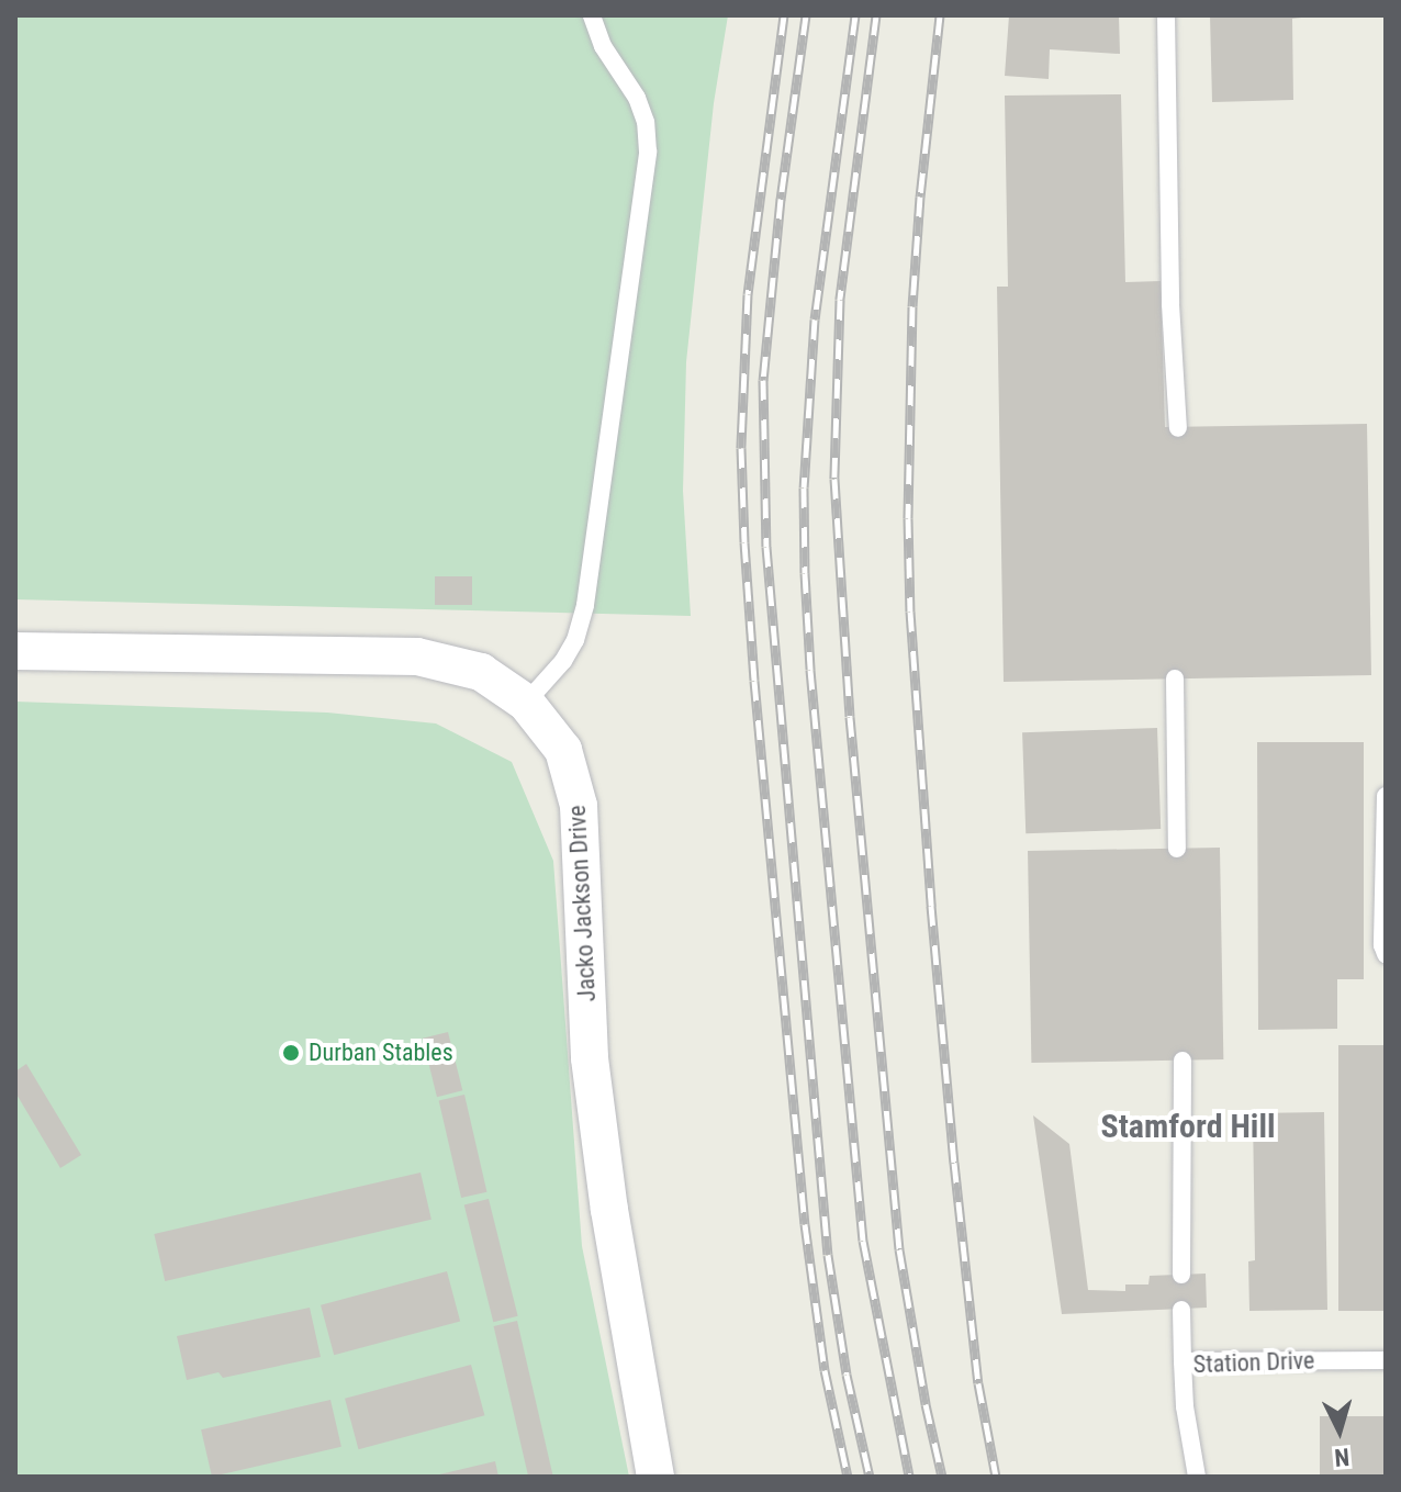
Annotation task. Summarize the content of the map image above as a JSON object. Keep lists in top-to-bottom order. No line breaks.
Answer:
{"streets":{"street":["Jacko Jackson Drive"],"lane":["Station Drive"]},"districts":["Stamford Hill"],"places":["Durban Stables"],"north":"bottom"}
